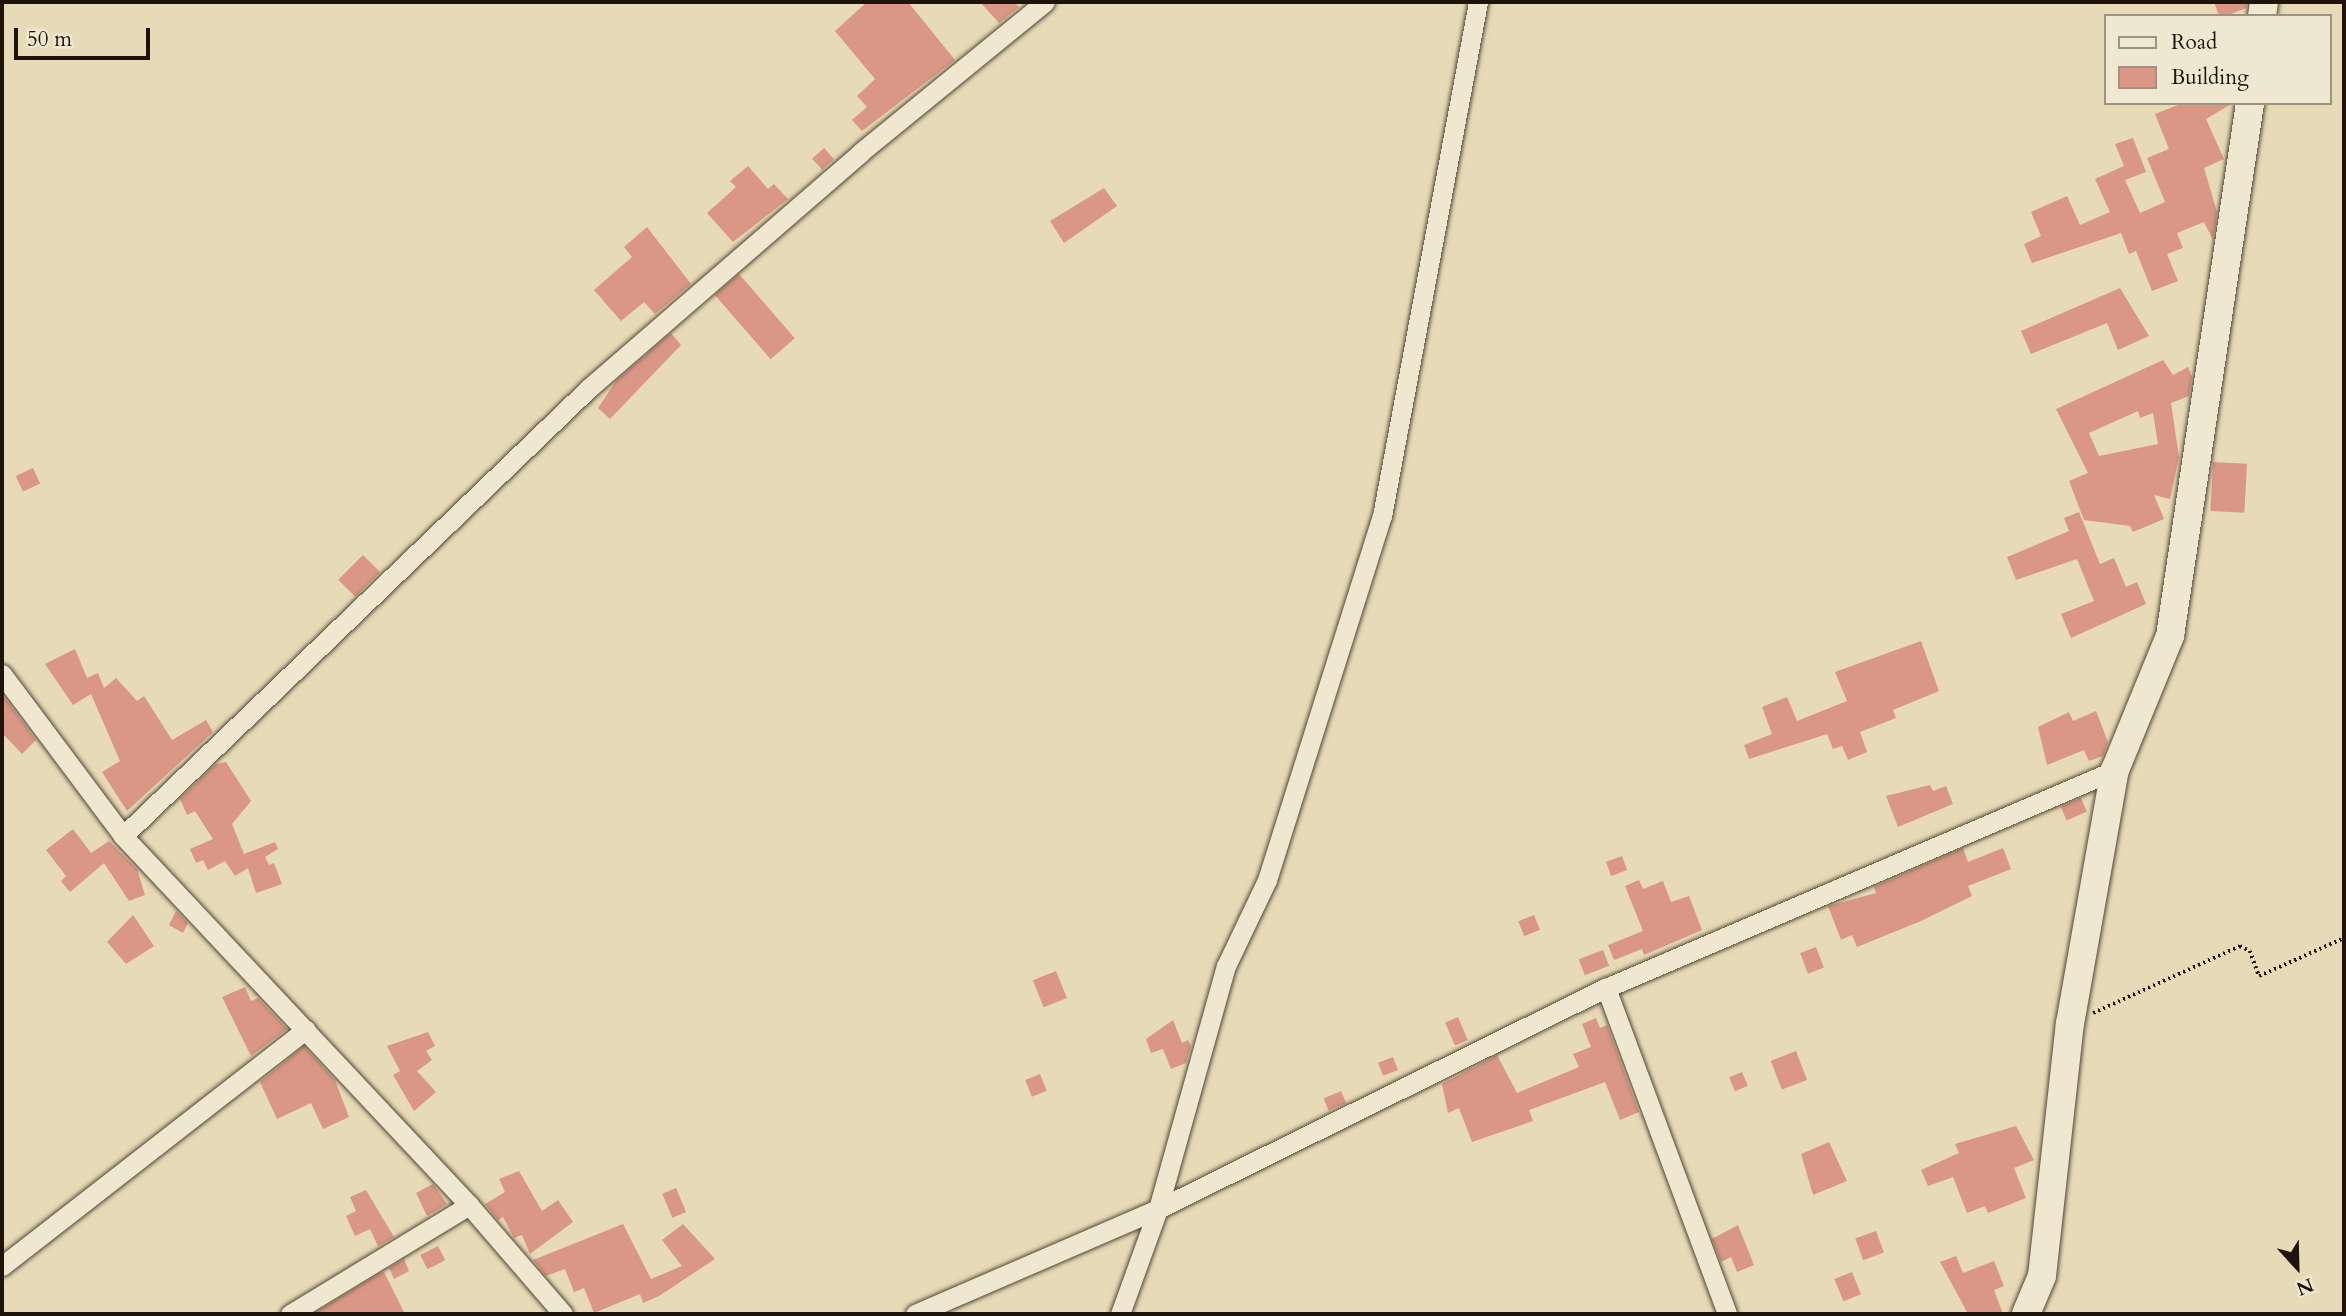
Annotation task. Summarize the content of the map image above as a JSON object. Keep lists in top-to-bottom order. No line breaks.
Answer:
{"legend":["Road","Building"],"scale_bar":"50 m","north":"bottom"}
